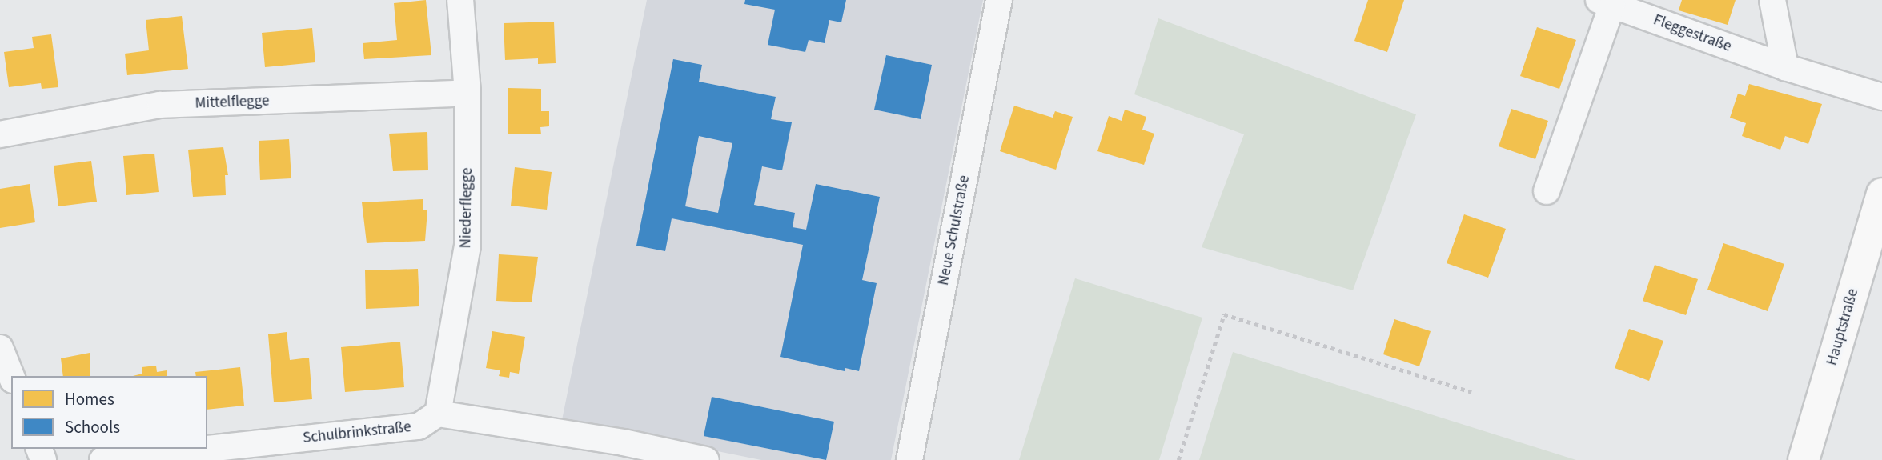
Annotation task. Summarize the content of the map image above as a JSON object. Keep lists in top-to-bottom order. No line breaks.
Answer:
{"streets":{"main road":["Hauptstraße"],"street":["Fleggestraße","Mittelflegge","Niederflegge","Neue Schulstraße","Schulbrinkstraße"]},"crossings":[["Mittelflegge","Niederflegge"],["Niederflegge","Schulbrinkstraße"]],"legend":["Homes","Schools"]}
